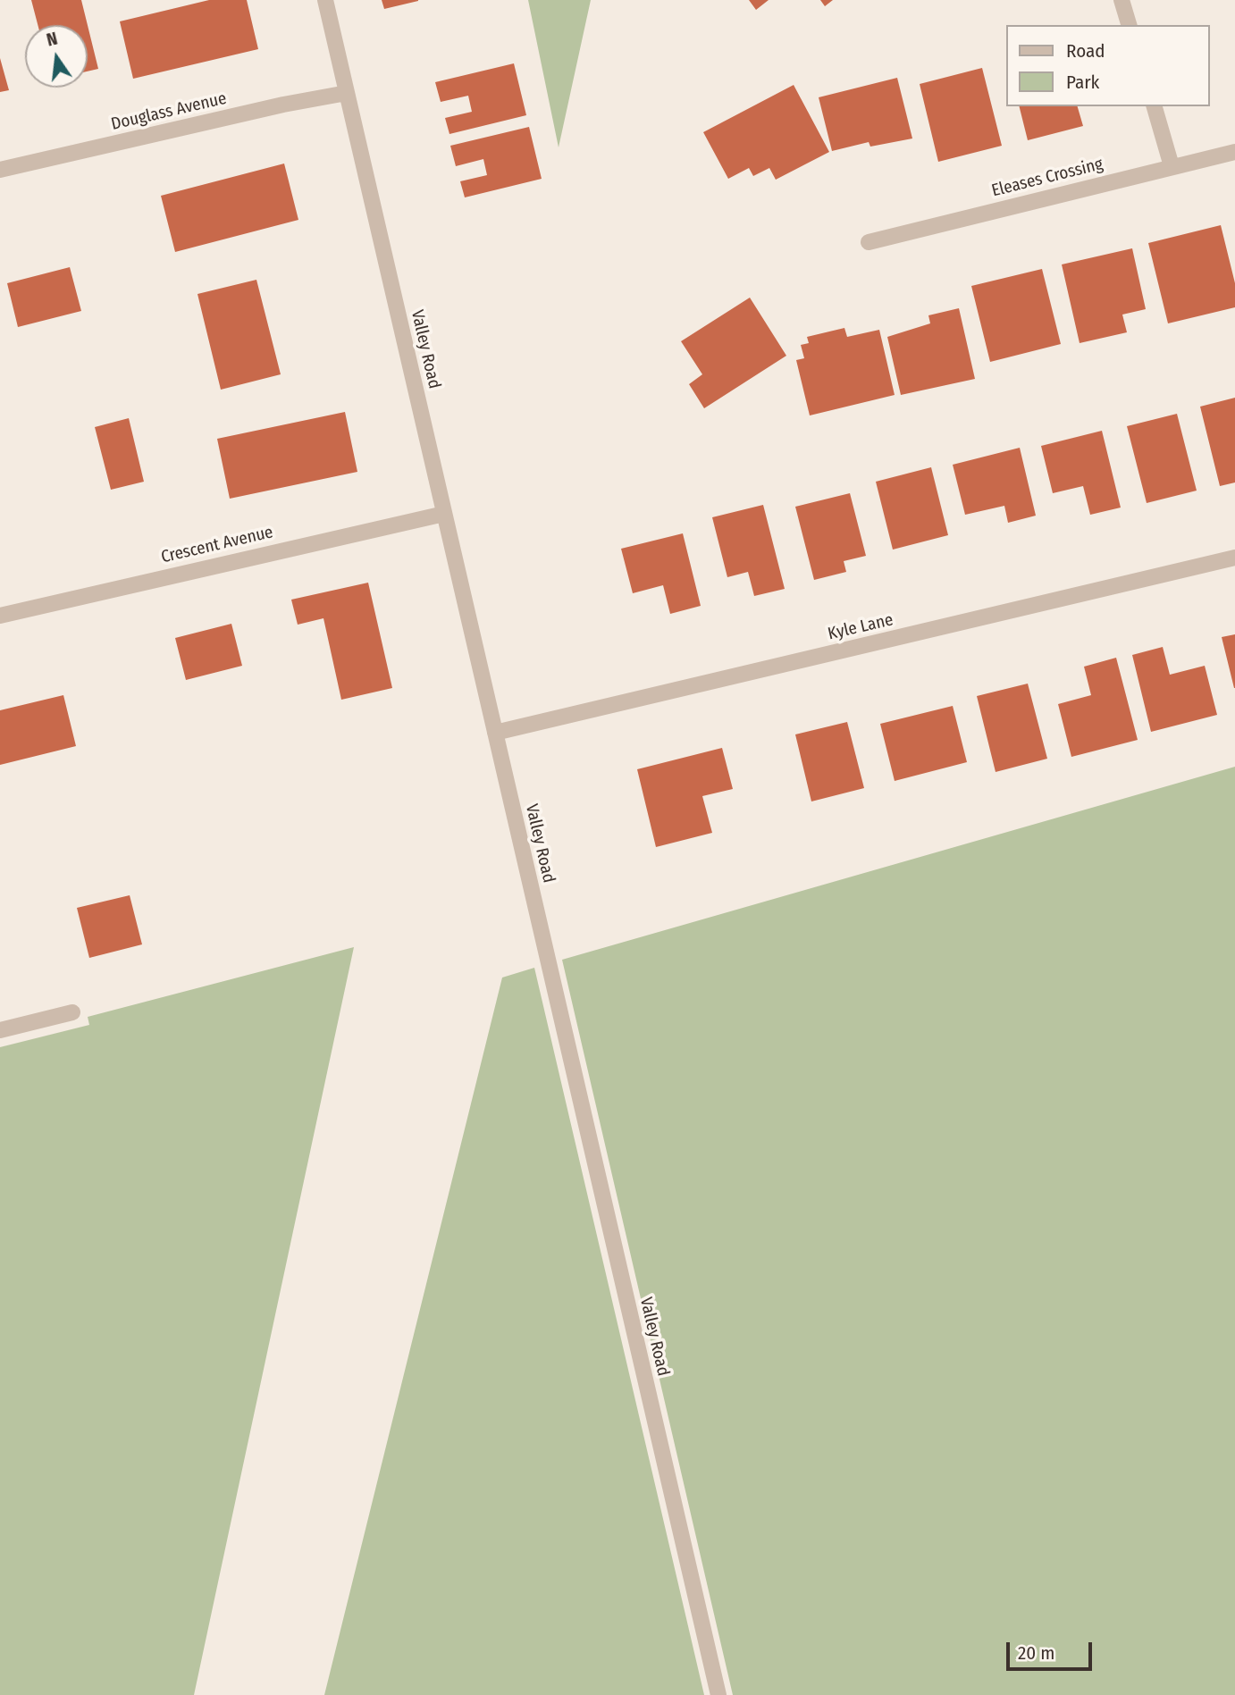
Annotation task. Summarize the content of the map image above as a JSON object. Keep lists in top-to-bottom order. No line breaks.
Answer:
{"streets":{"street":["Douglass Avenue","Eleases Crossing","Valley Road","Crescent Avenue","Kyle Lane"]},"crossings":[["Douglass Avenue","Valley Road"],["Valley Road","Crescent Avenue"],["Valley Road","Kyle Lane"]],"legend":["Road","Park"],"scale_bar":"20 m","north":"top"}
